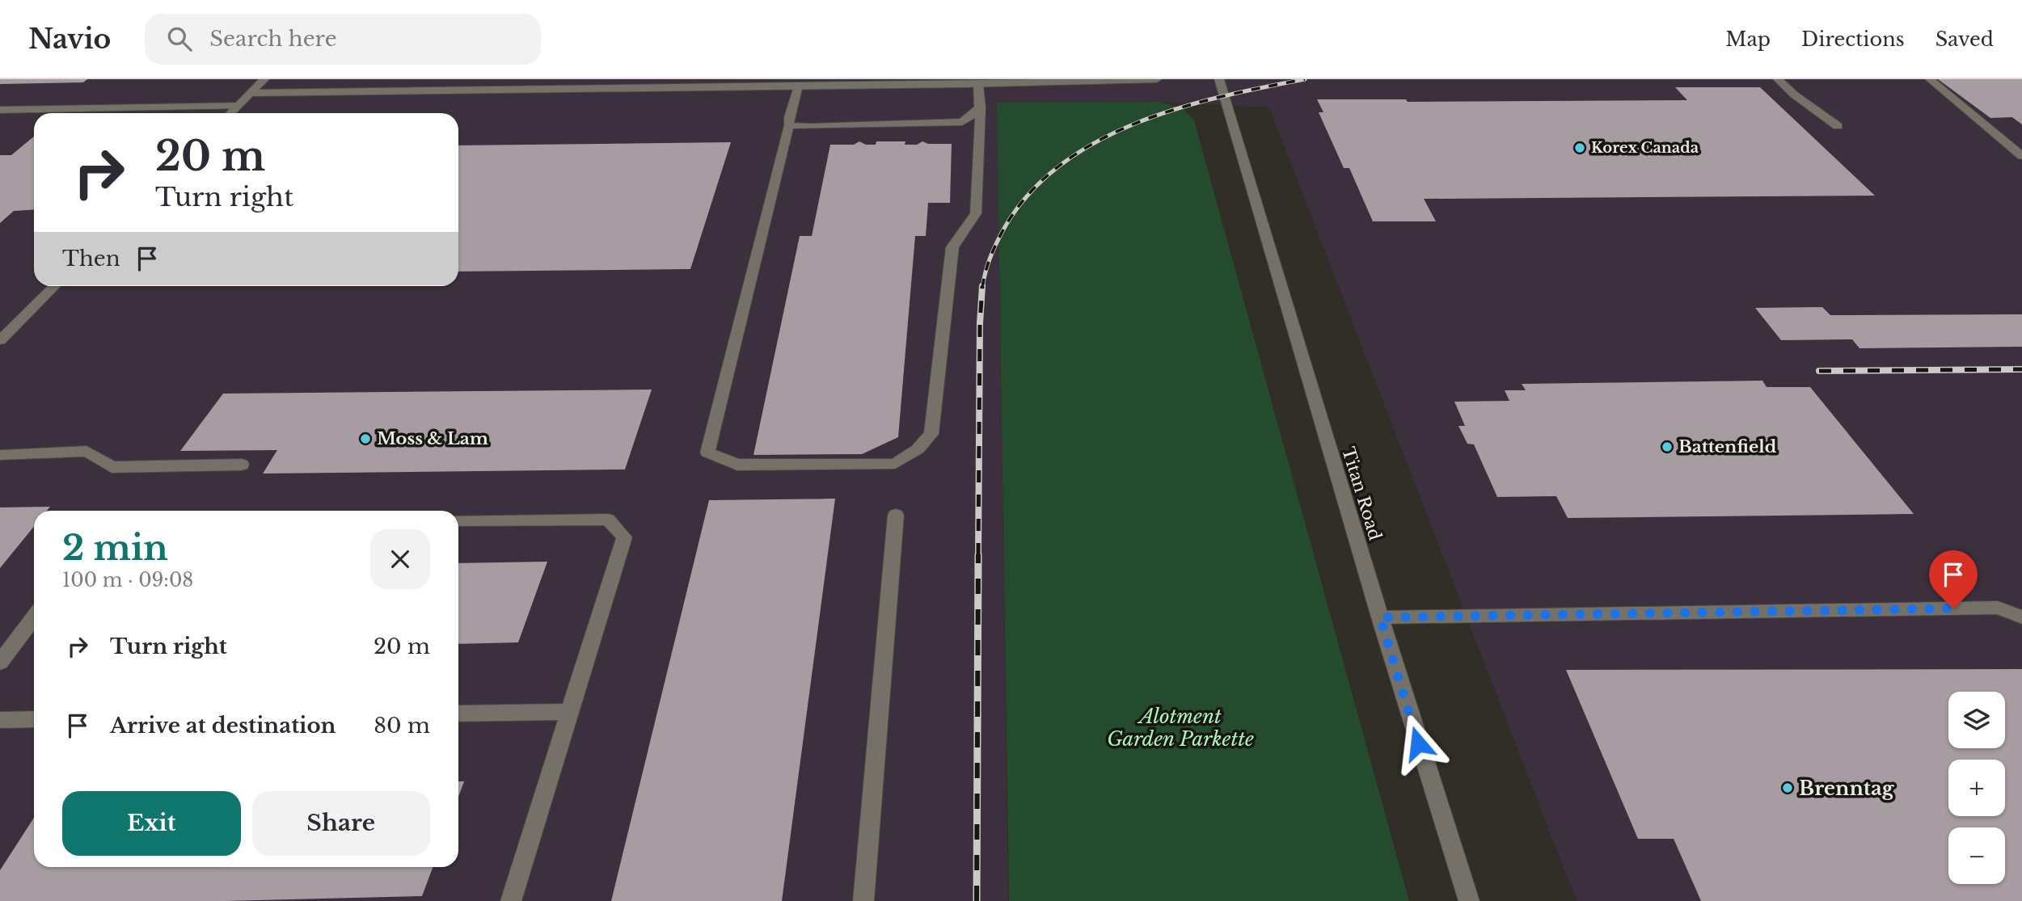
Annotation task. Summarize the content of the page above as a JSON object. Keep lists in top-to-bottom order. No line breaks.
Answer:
{"streets":{"street":["Titan Road"]},"parks":["Alotment Garden Parkette"],"places":["Korex Canada","Moss & Lam","Battenfield","Brenntag"],"page":{"header":"Navio","search":"Search here","nav":["Map","Directions","Saved"],"turn":["20 m","Turn right"],"then":"Then","heading":["2 min","100 m · 09:08"],"list":[{"name":"Turn right","value":"20 m"},{"name":"Arrive at destination","value":"80 m"}],"map_buttons":["+","−"],"buttons":["Exit","Share"]}}
